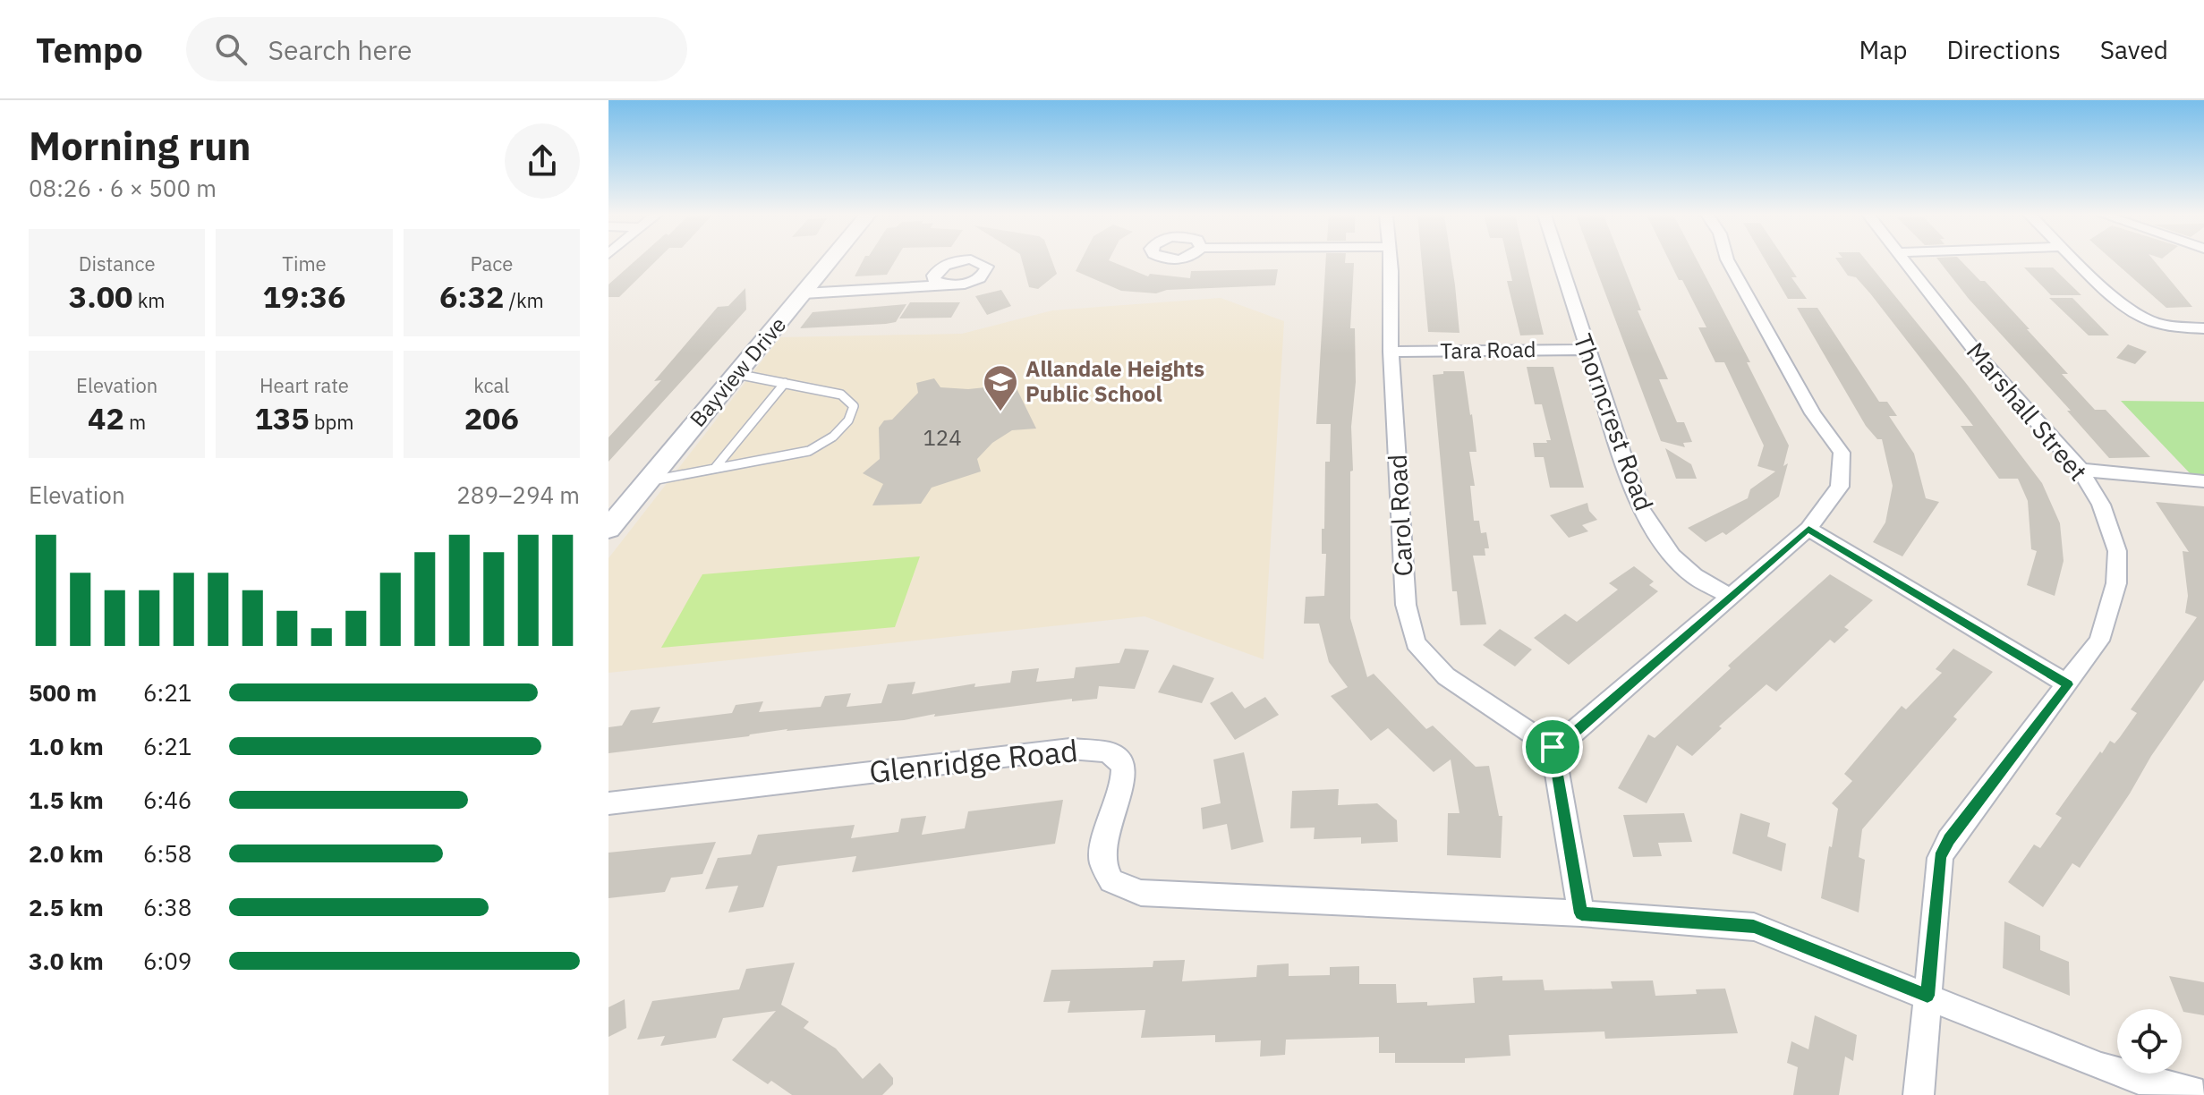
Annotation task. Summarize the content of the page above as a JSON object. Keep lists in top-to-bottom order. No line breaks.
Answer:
{"streets":{"street":["Tara Road","Bayview Drive","Marshall Street","Thorncrest Road","Carol Road","Glenridge Road"]},"crossings":[["Tara Road","Thorncrest Road"],["Tara Road","Carol Road"]],"places":{"school or university":["Allandale Heights Public School"]},"house_numbers":["124"],"page":{"header":"Tempo","search":"Search here","nav":["Map","Directions","Saved"],"heading":["Morning run","08:26 · 6 × 500 m"],"stats":[["Distance","3.00 km"],["Time","19:36"],["Pace","6:32 /km"],["Elevation","42 m"],["Heart rate","135 bpm"],["kcal","206"]],"chart":["Elevation","289–294 m"],"list":[{"name":"500 m","note":"6:21"},{"name":"1.0 km","note":"6:21"},{"name":"1.5 km","note":"6:46"},{"name":"2.0 km","note":"6:58"},{"name":"2.5 km","note":"6:38"},{"name":"3.0 km","note":"6:09"}]}}
